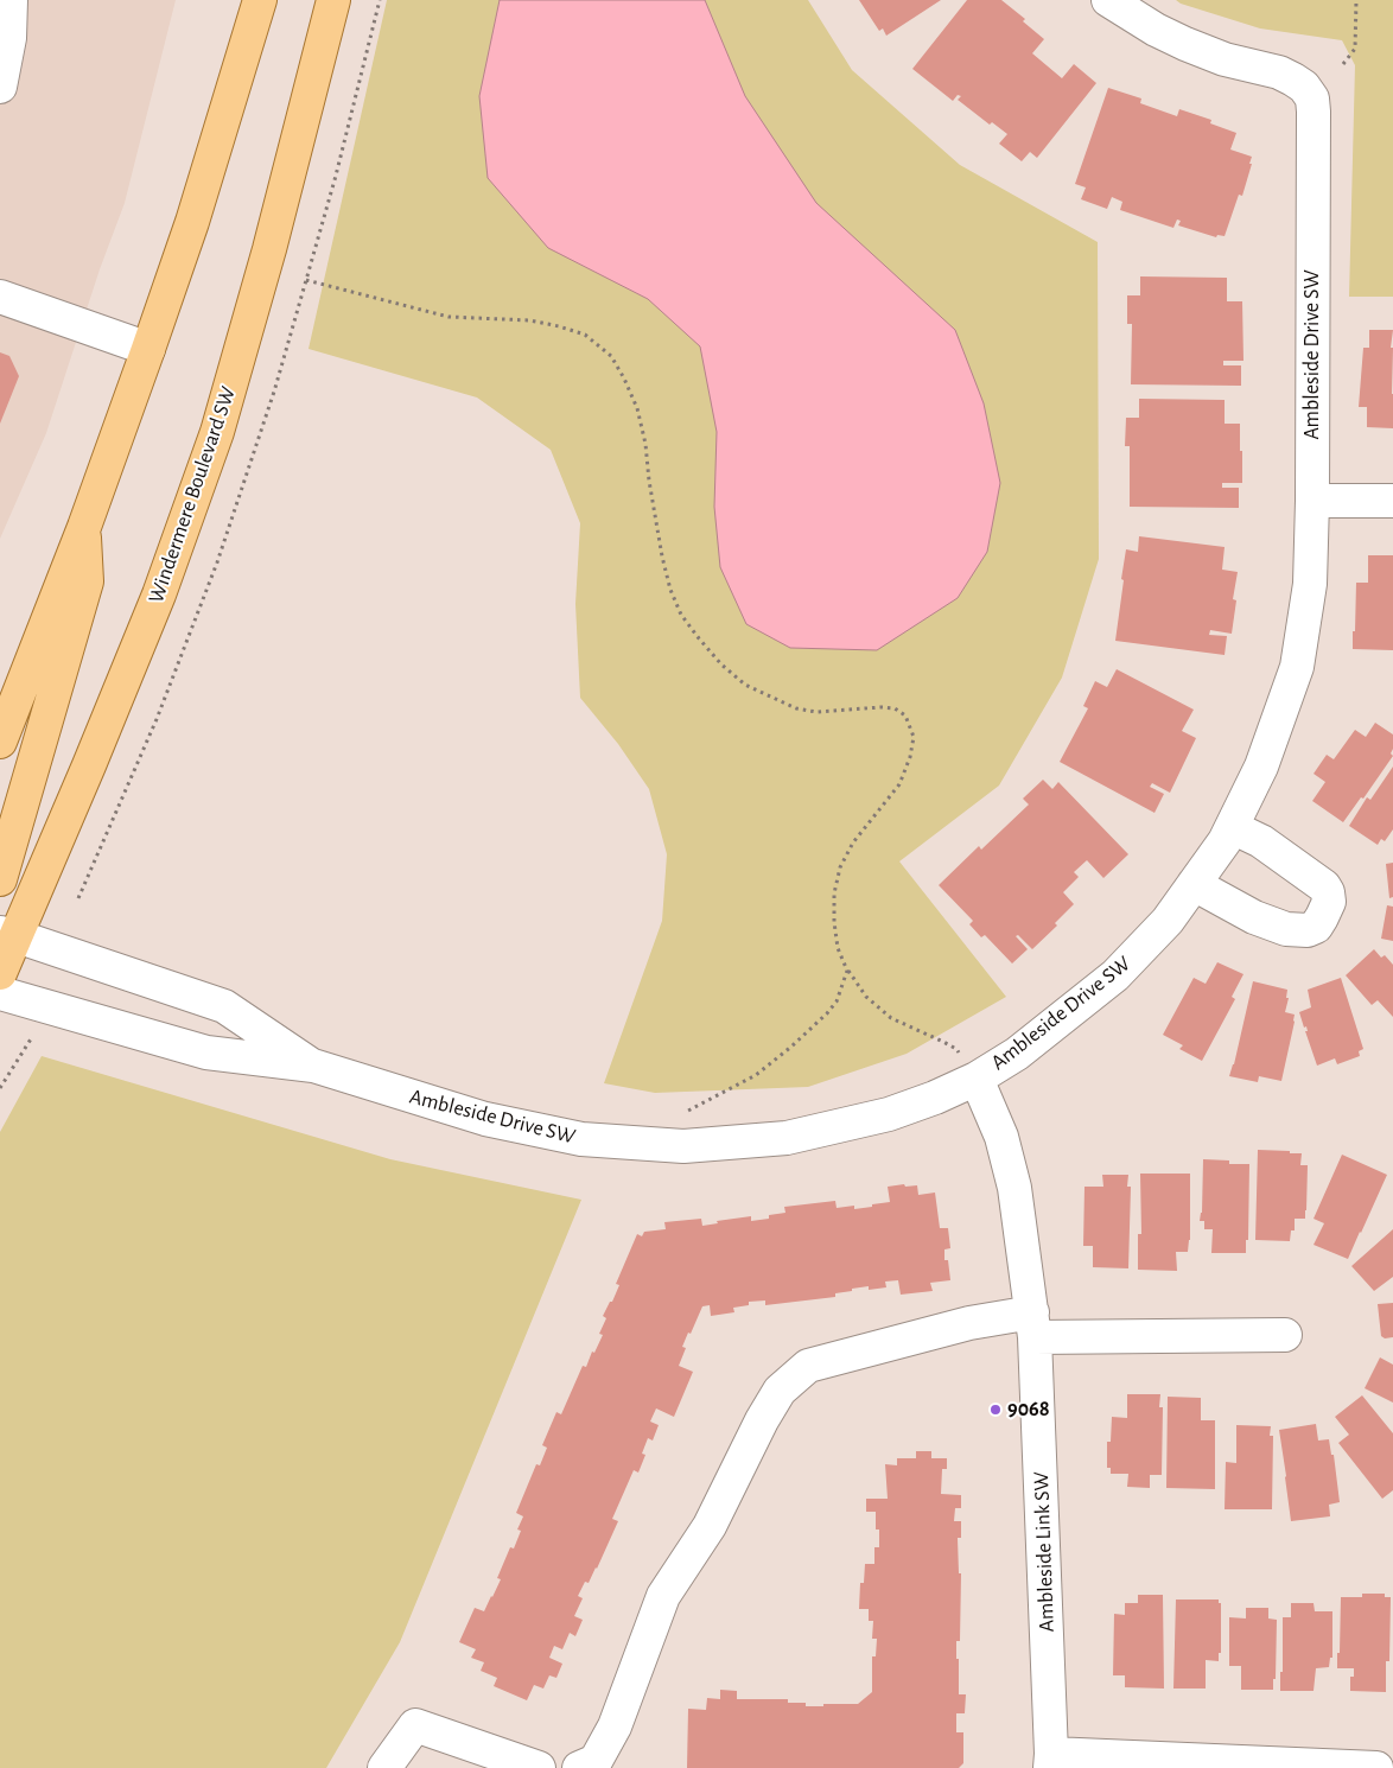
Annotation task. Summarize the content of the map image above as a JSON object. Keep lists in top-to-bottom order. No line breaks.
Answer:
{"streets":{"main road":["Windermere Boulevard SW"],"street":["Ambleside Drive SW","Ambleside Link SW"]},"crossings":[["Ambleside Drive SW","Windermere Boulevard SW"],["Ambleside Drive SW","Ambleside Link SW"]],"places":["9068"]}
